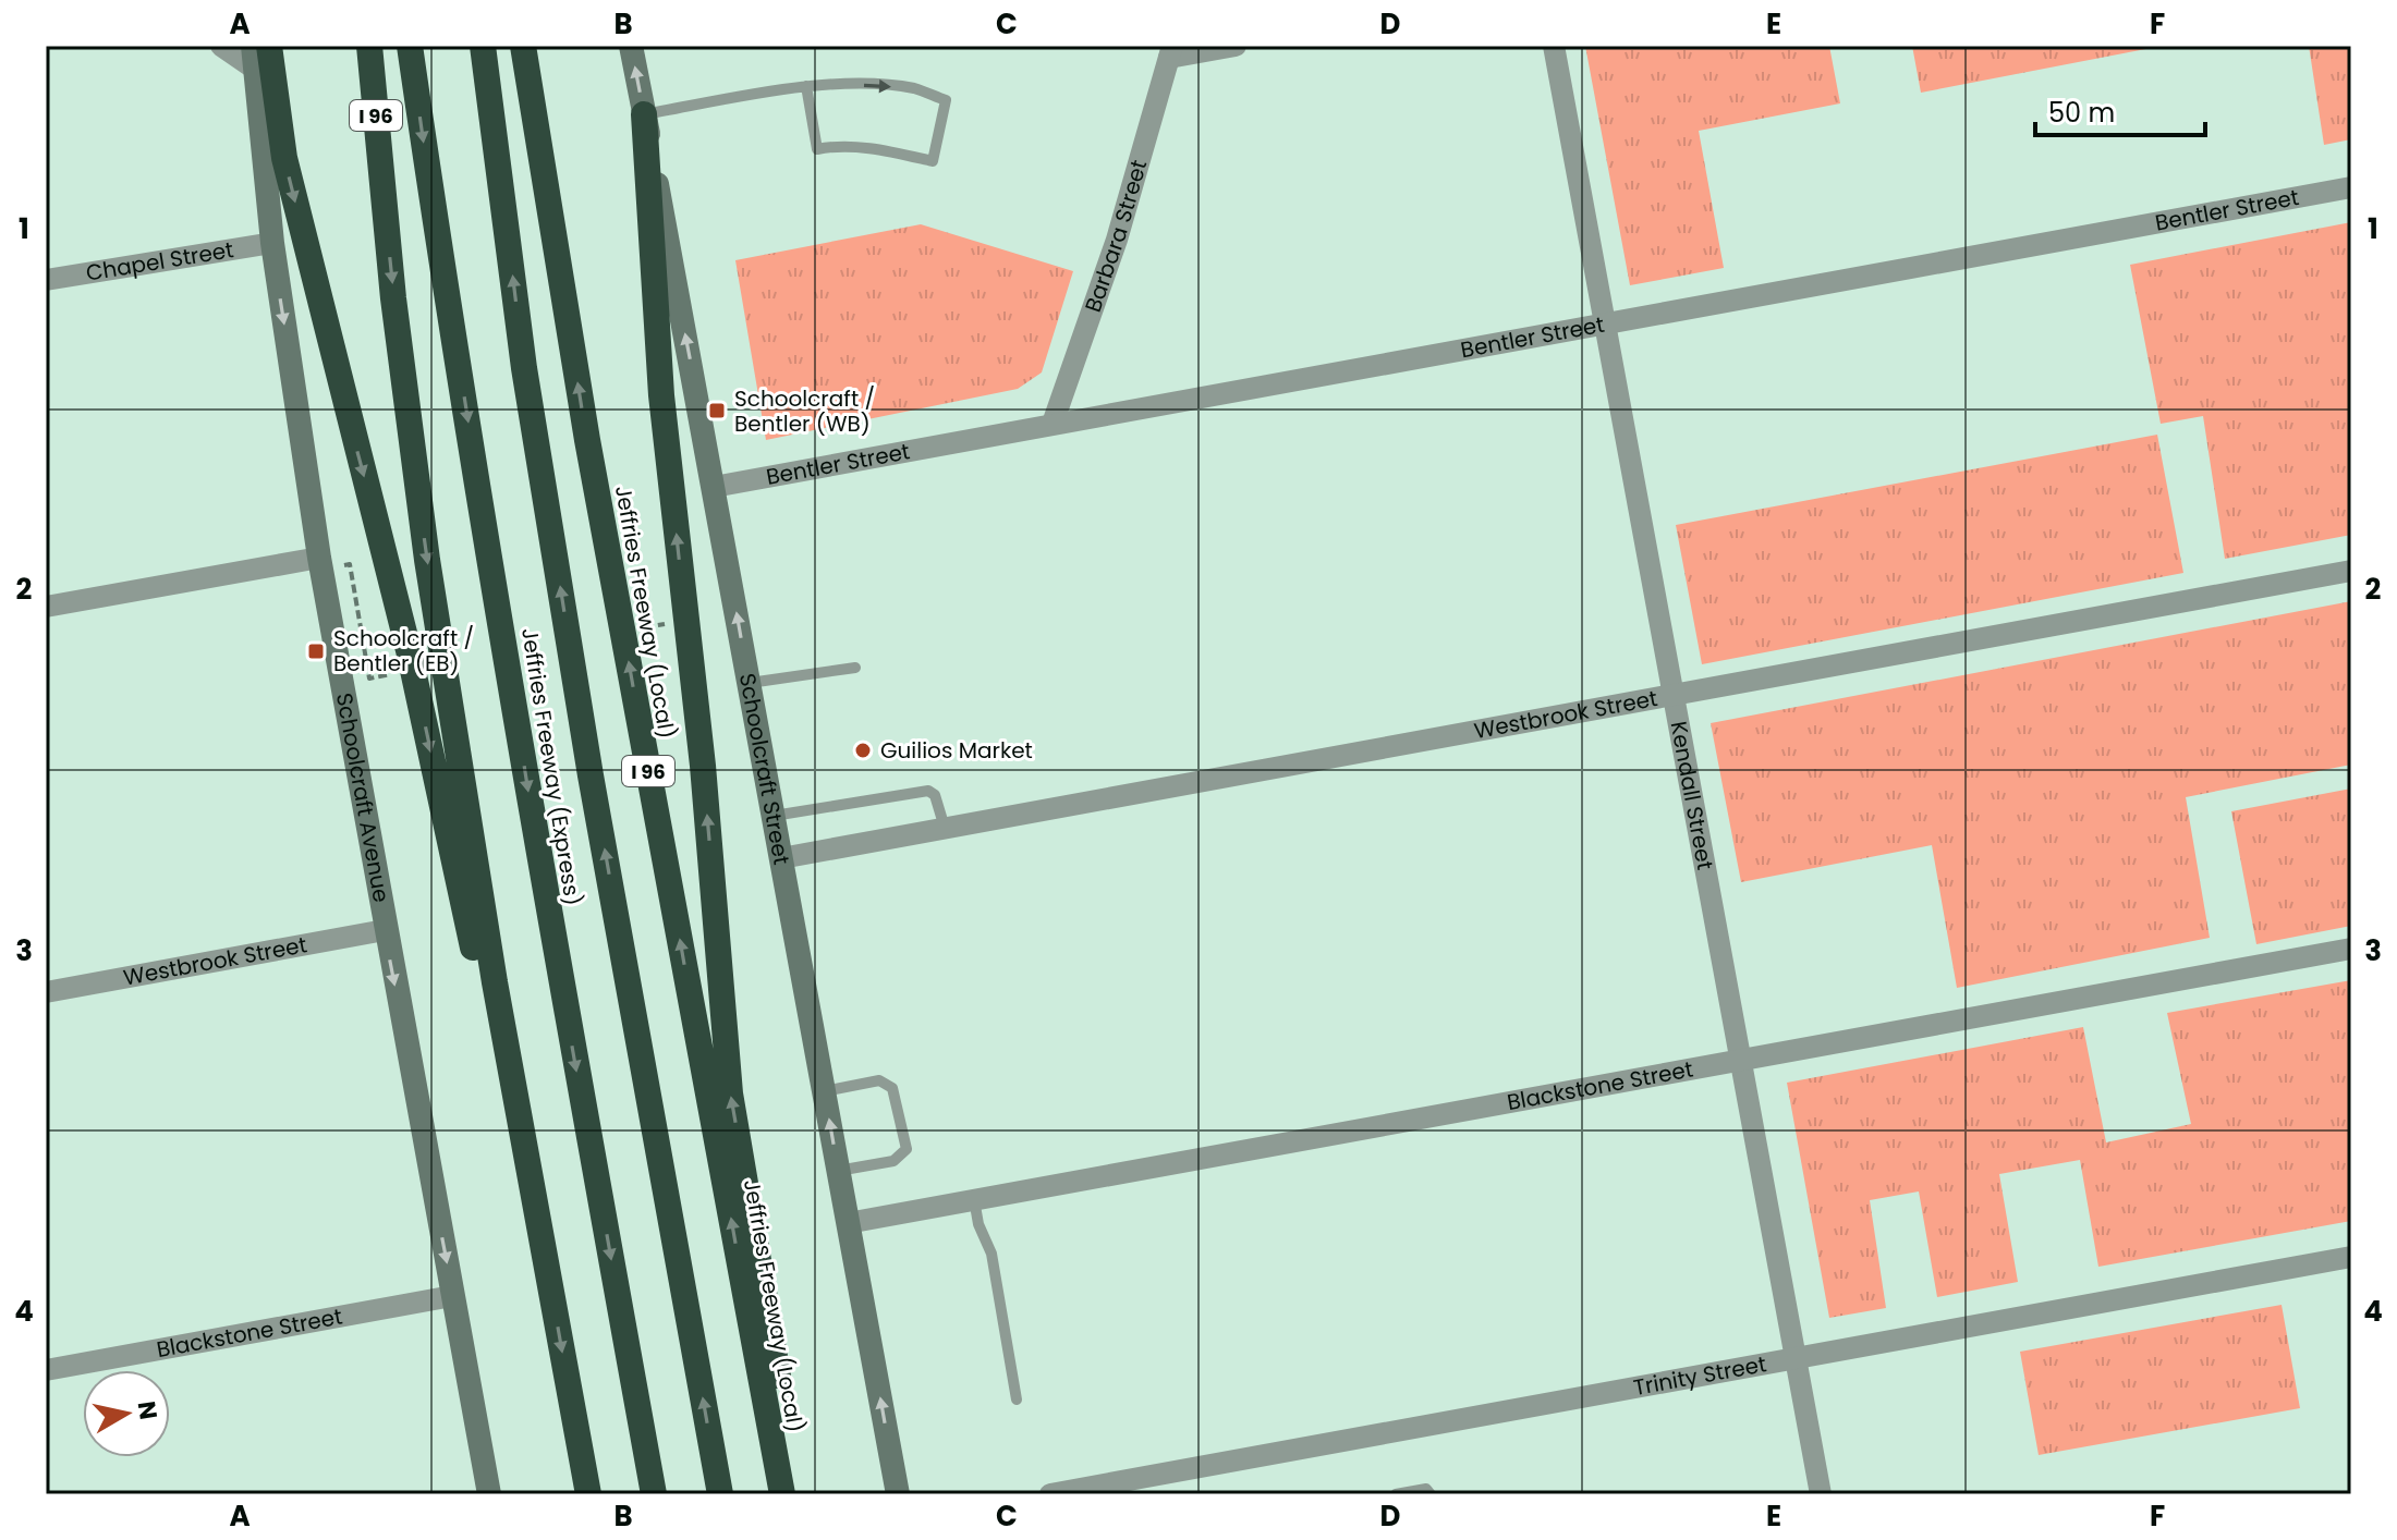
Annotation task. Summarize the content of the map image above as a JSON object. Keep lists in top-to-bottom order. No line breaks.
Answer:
{"streets":{"highway":["I 96","Jeffries Freeway (Local)","Jeffries Freeway (Express)"],"main road":["Schoolcraft Street","Schoolcraft Avenue"],"street":["Bentler Street","Barbara Street","Chapel Street","Westbrook Street","Kendall Street","Blackstone Street","Trinity Street"]},"crossings":[["Bentler Street","Barbara Street"],["Bentler Street","Schoolcraft Street"],["Bentler Street","Kendall Street"],["Chapel Street","Schoolcraft Avenue"],["Westbrook Street","Schoolcraft Street"],["Westbrook Street","Kendall Street"],["Westbrook Street","Schoolcraft Avenue"],["Schoolcraft Street","Blackstone Street"],["Kendall Street","Blackstone Street"],["Kendall Street","Trinity Street"],["Schoolcraft Avenue","Blackstone Street"]],"one_way":["Schoolcraft Street","Schoolcraft Avenue"],"places":{"transit":["Schoolcraft / Bentler (WB)","Schoolcraft / Bentler (EB)"],"other":["Guilios Market"]},"scale_bar":"50 m","north":"right","grid":{"columns":["A","B","C","D","E","F"],"rows":["1","2","3","4"]}}
